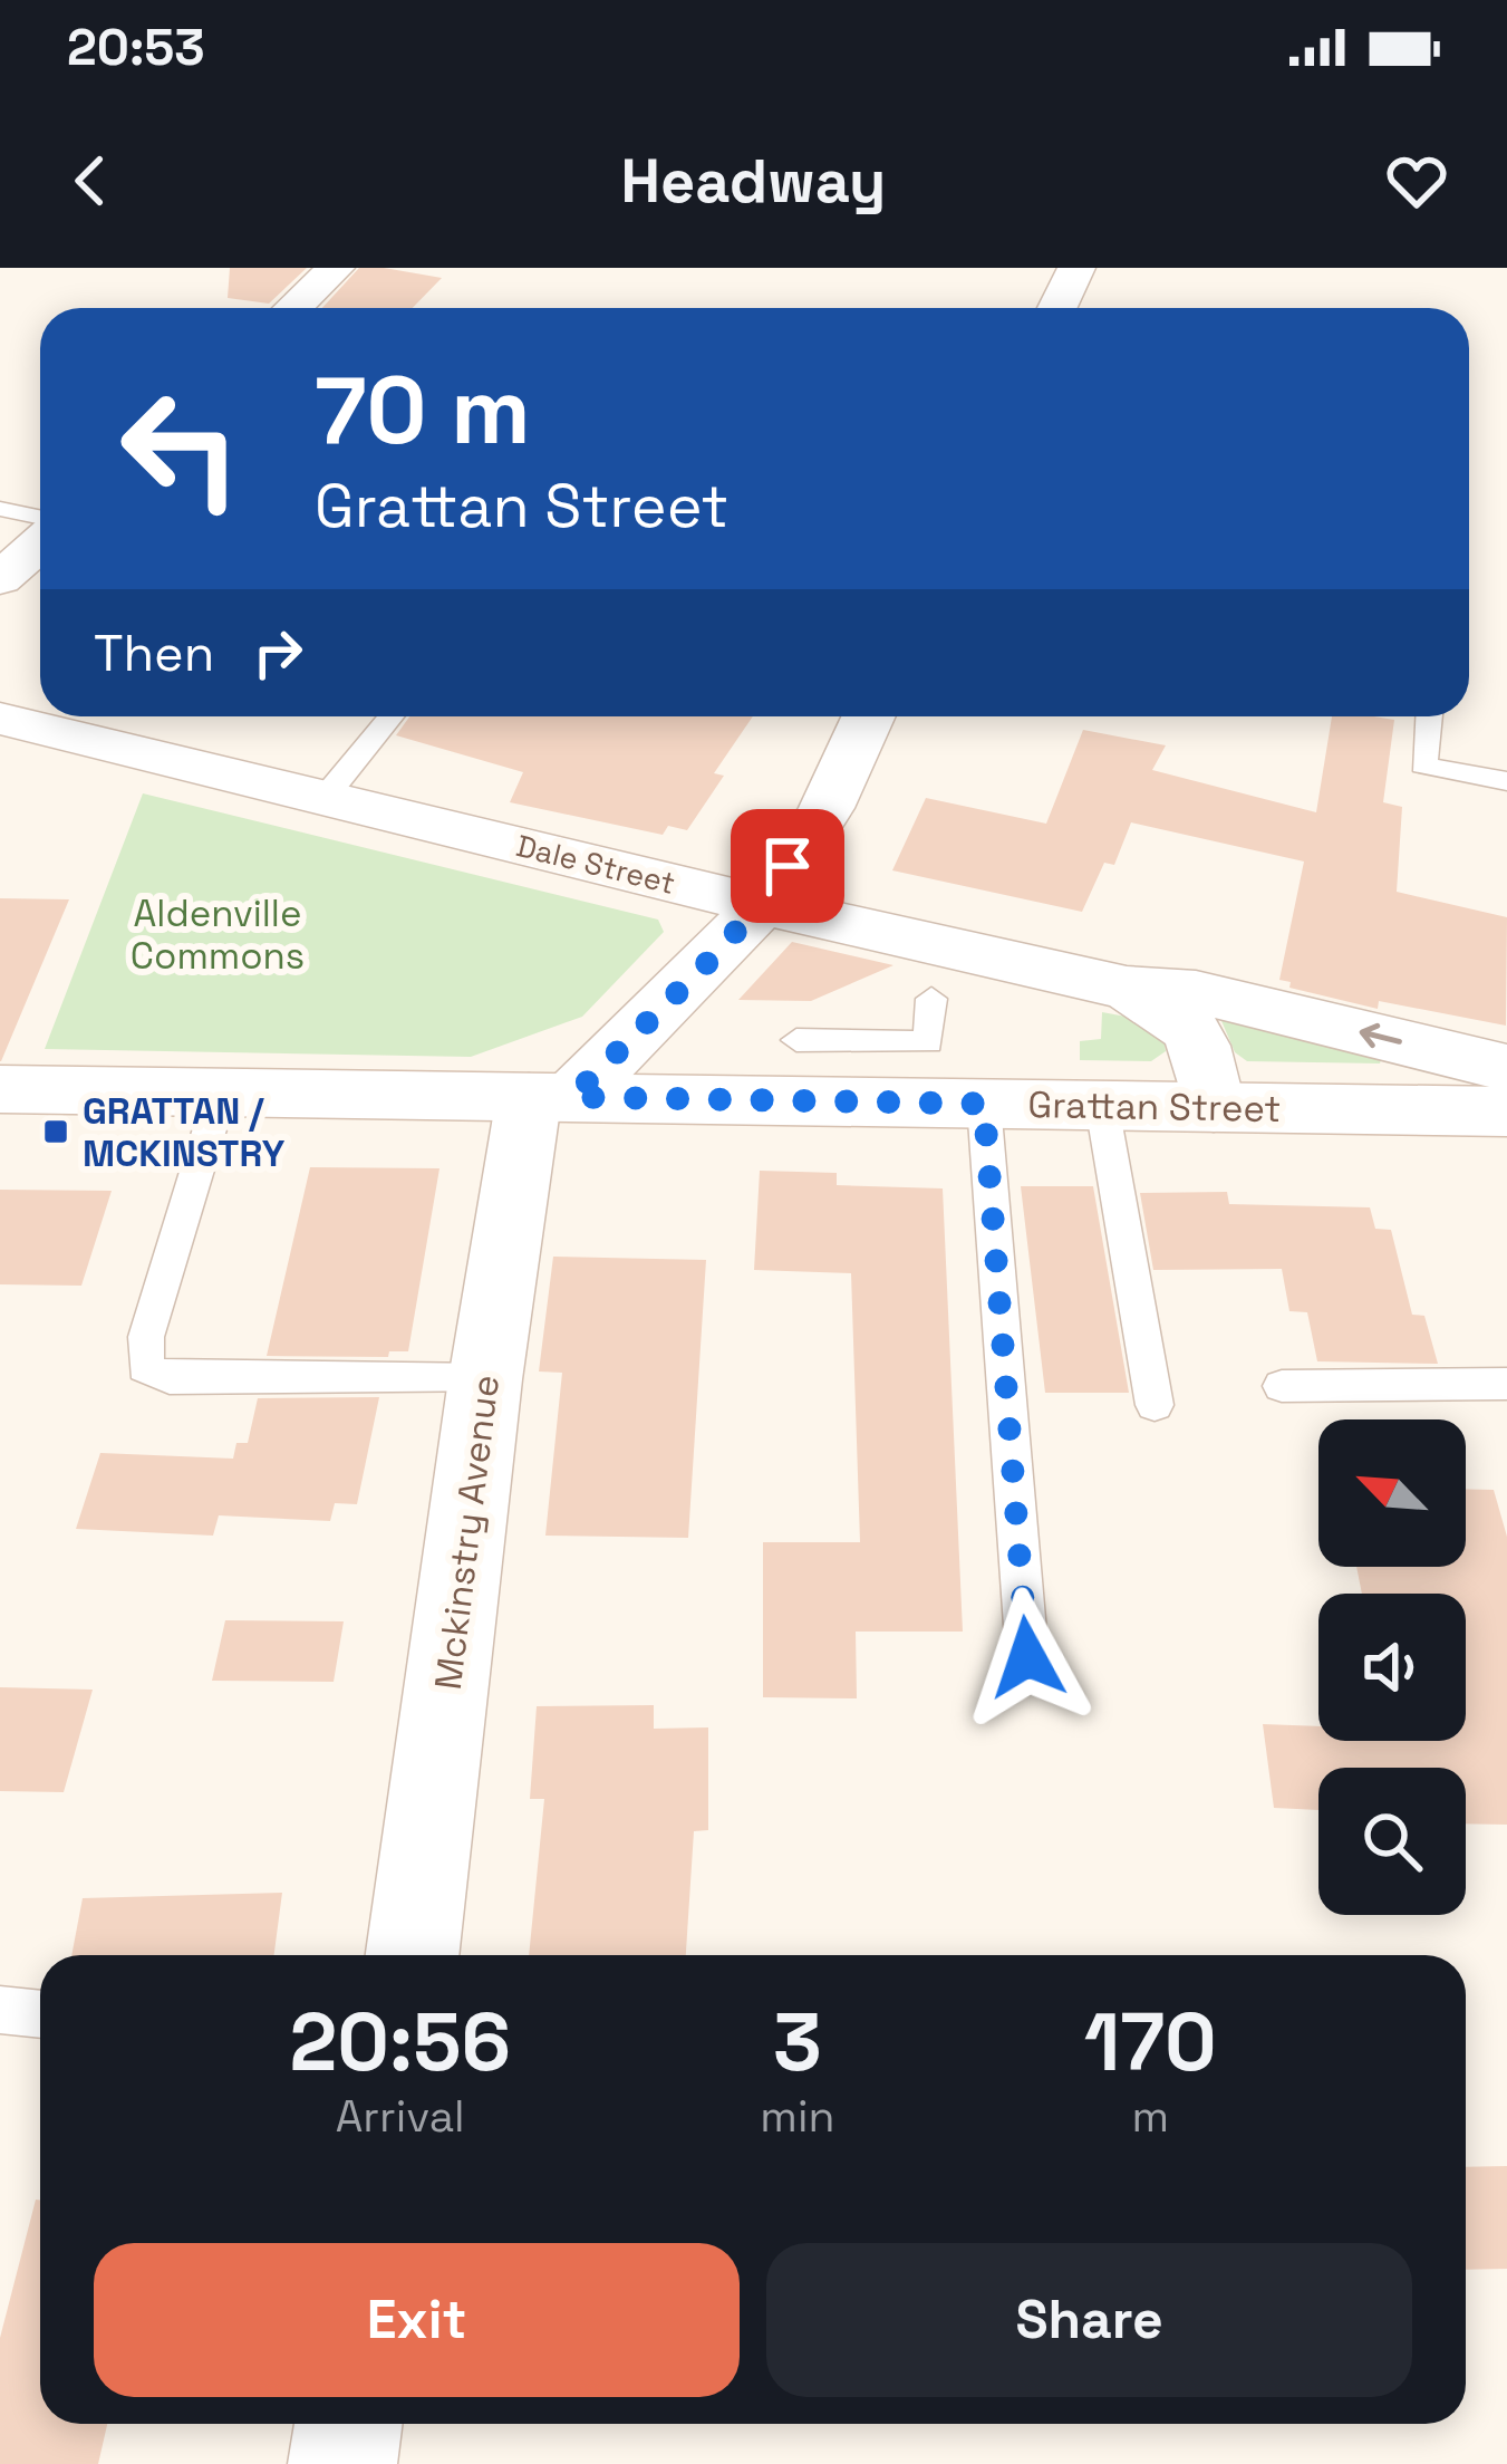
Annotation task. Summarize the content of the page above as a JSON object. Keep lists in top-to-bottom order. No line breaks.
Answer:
{"streets":{"street":["Dale Street","Grattan Street","Mckinstry Avenue"]},"crossings":[["Dale Street","Grattan Street"],["Grattan Street","Mckinstry Avenue"]],"parks":["Aldenville Commons"],"places":{"transit":["GRATTAN / MCKINSTRY"]},"north":"top left","page":{"status":"20:53","header":"Headway","turn":["70 m","Grattan Street"],"then":"Then","eta":["20:56","Arrival","3","min","170","m"],"buttons":["Exit","Share"]}}
